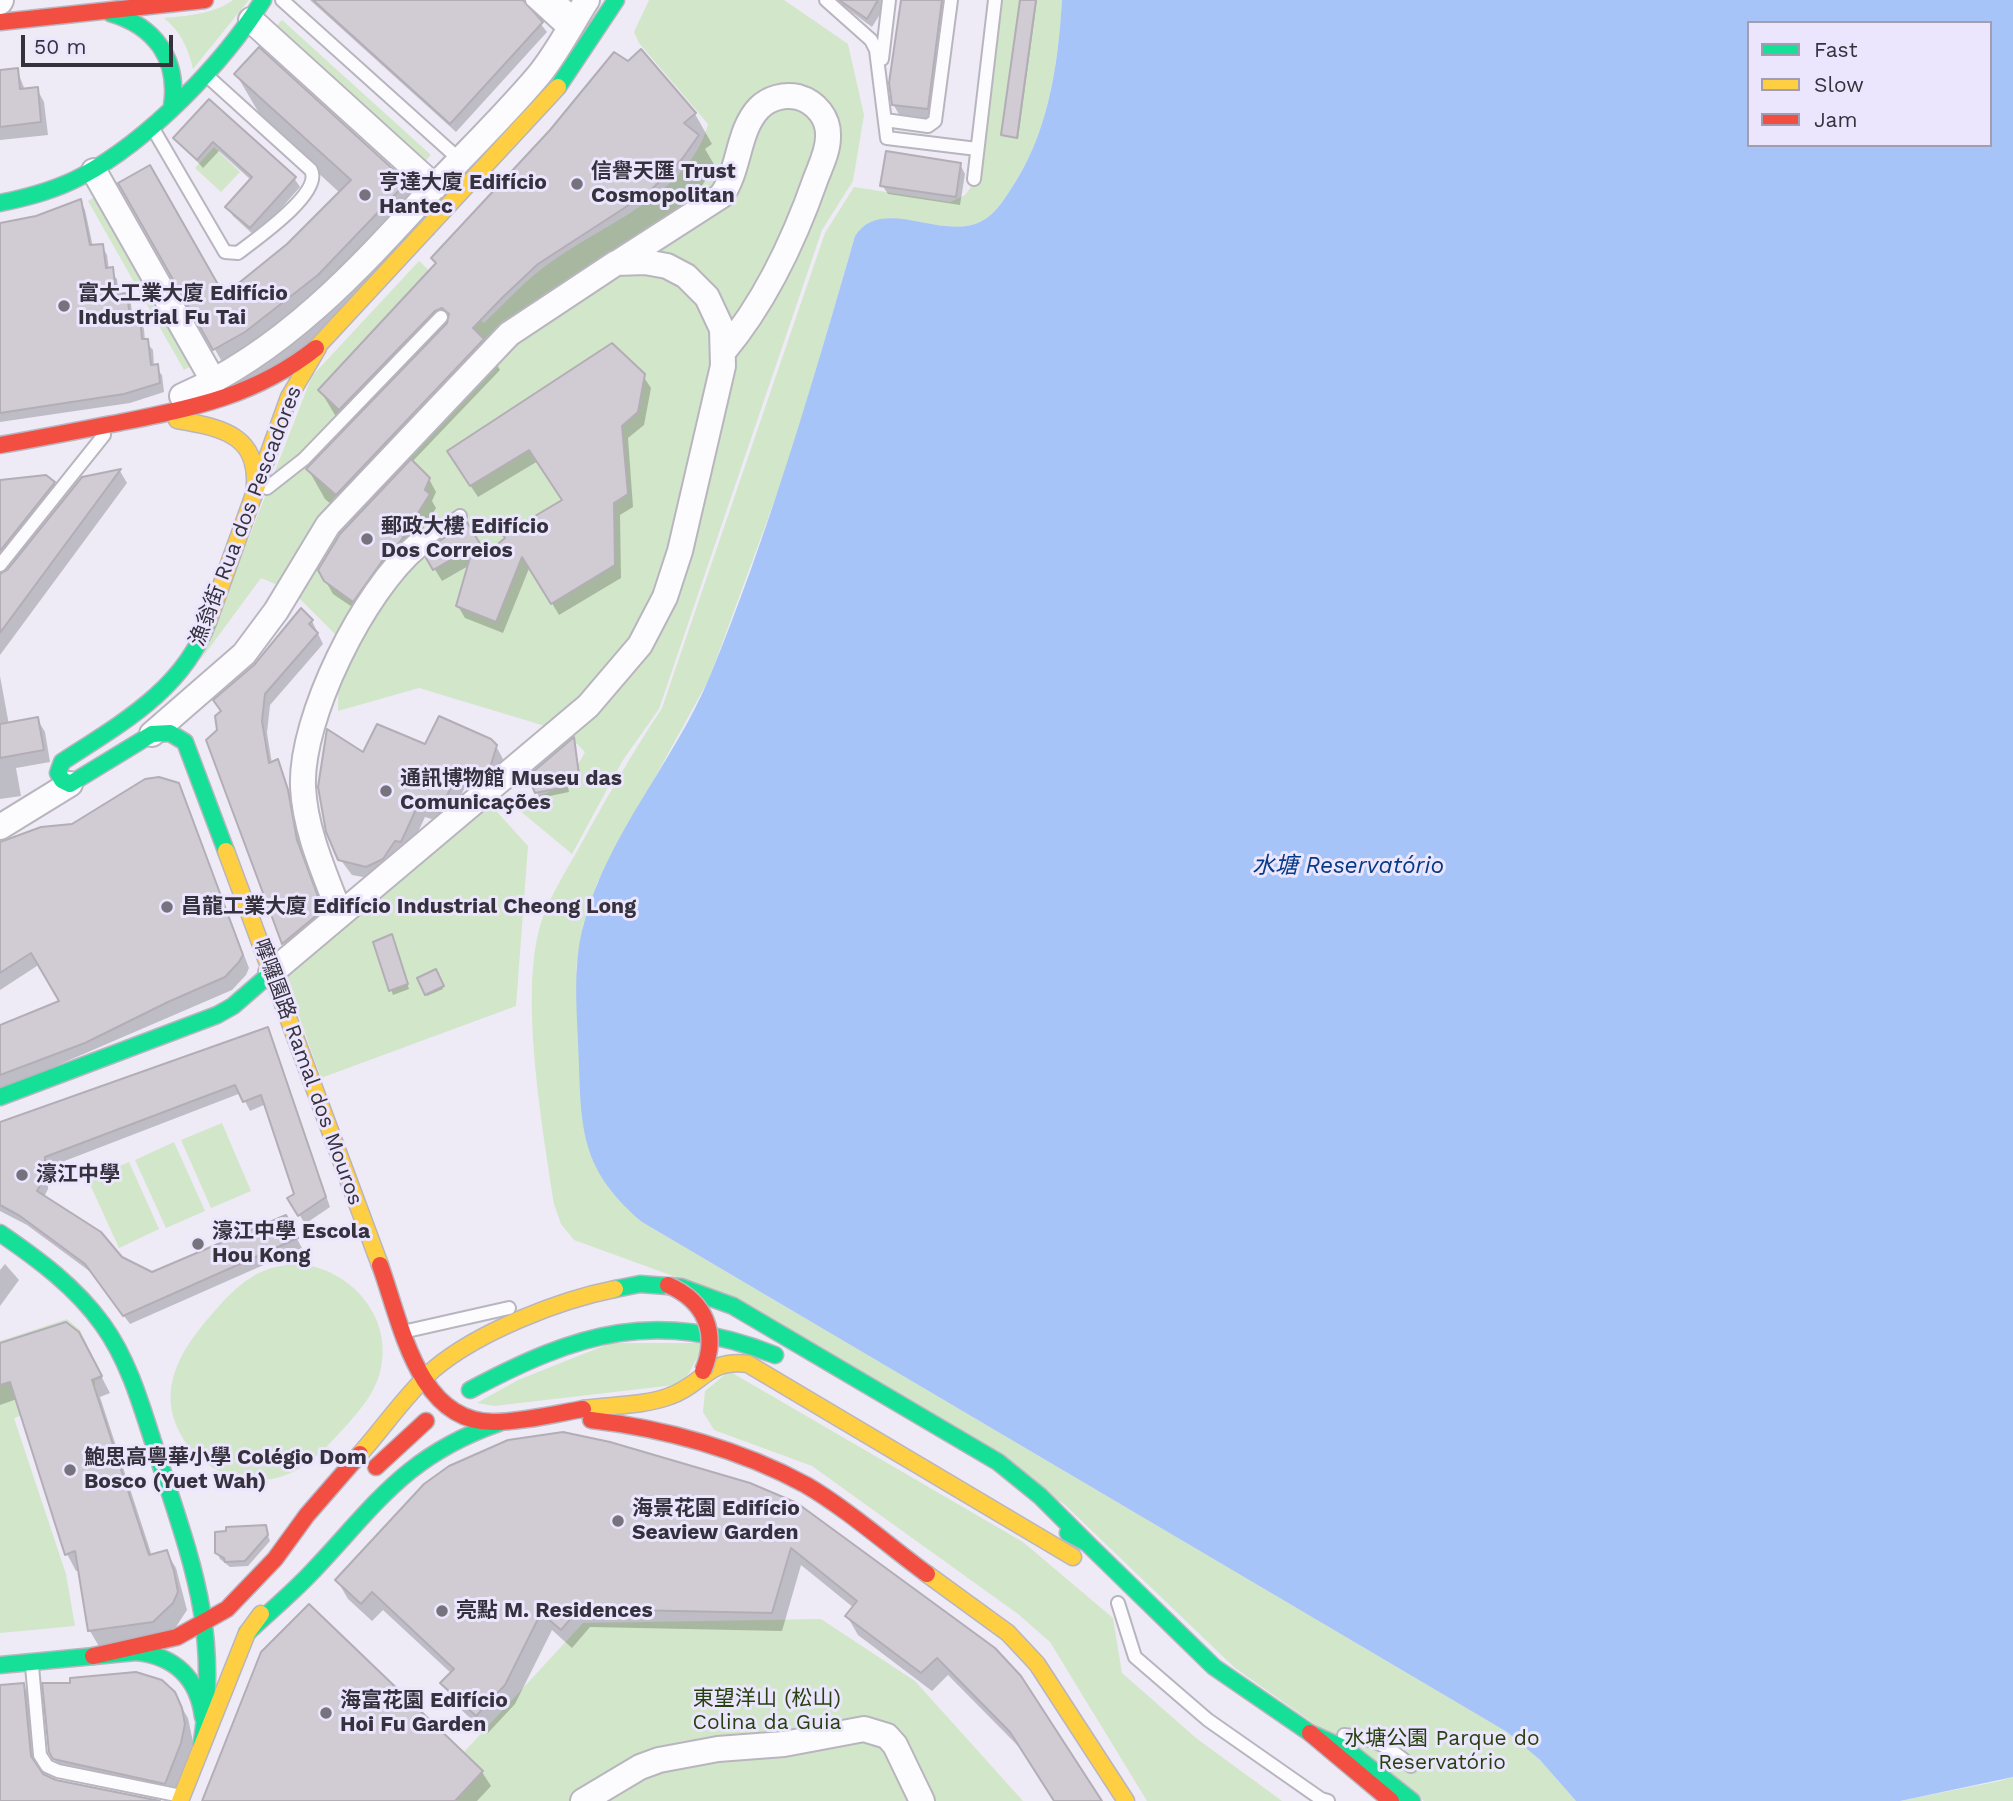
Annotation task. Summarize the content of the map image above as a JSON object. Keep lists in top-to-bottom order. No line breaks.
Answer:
{"streets":{"main road":["漁翁街 Rua dos Pescadores","嚤囉園路 Ramal dos Mouros"]},"water":["水塘 Reservatório"],"parks":["東望洋山 (松山) Colina da Guia","水塘公園 Parque do Reservatório"],"places":["信譽天匯 Trust Cosmopolitan","亨達大廈 Edifício Hantec","富大工業大廈 Edifício Industrial Fu Tai","郵政大樓 Edifício Dos Correios","通訊博物館 Museu das Comunicações","昌龍工業大廈 Edifício Industrial Cheong Long","濠江中學","濠江中學 Escola Hou Kong","鮑思高粵華小學 Colégio Dom Bosco (Yuet Wah)","海景花園 Edifício Seaview Garden","亮點 M. Residences","海富花園 Edifício Hoi Fu Garden"],"legend":["Fast","Slow","Jam"],"scale_bar":"50 m"}
